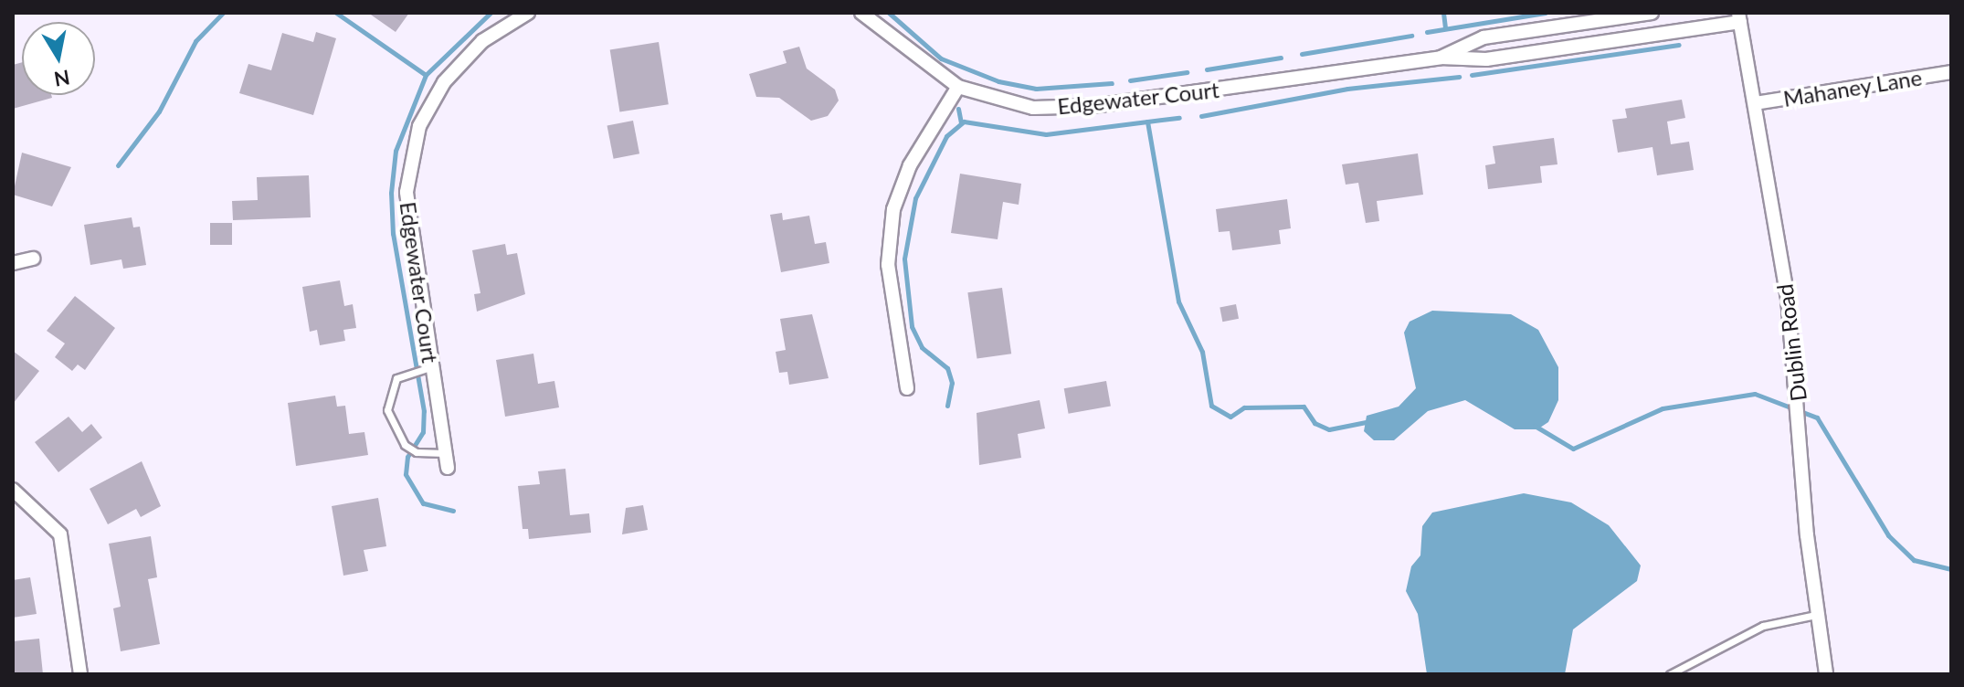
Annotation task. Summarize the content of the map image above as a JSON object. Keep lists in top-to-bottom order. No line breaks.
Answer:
{"streets":{"street":["Mahaney Lane","Edgewater Court","Dublin Road"]},"crossings":[["Mahaney Lane","Dublin Road"],["Edgewater Court","Dublin Road"]],"north":"bottom"}
